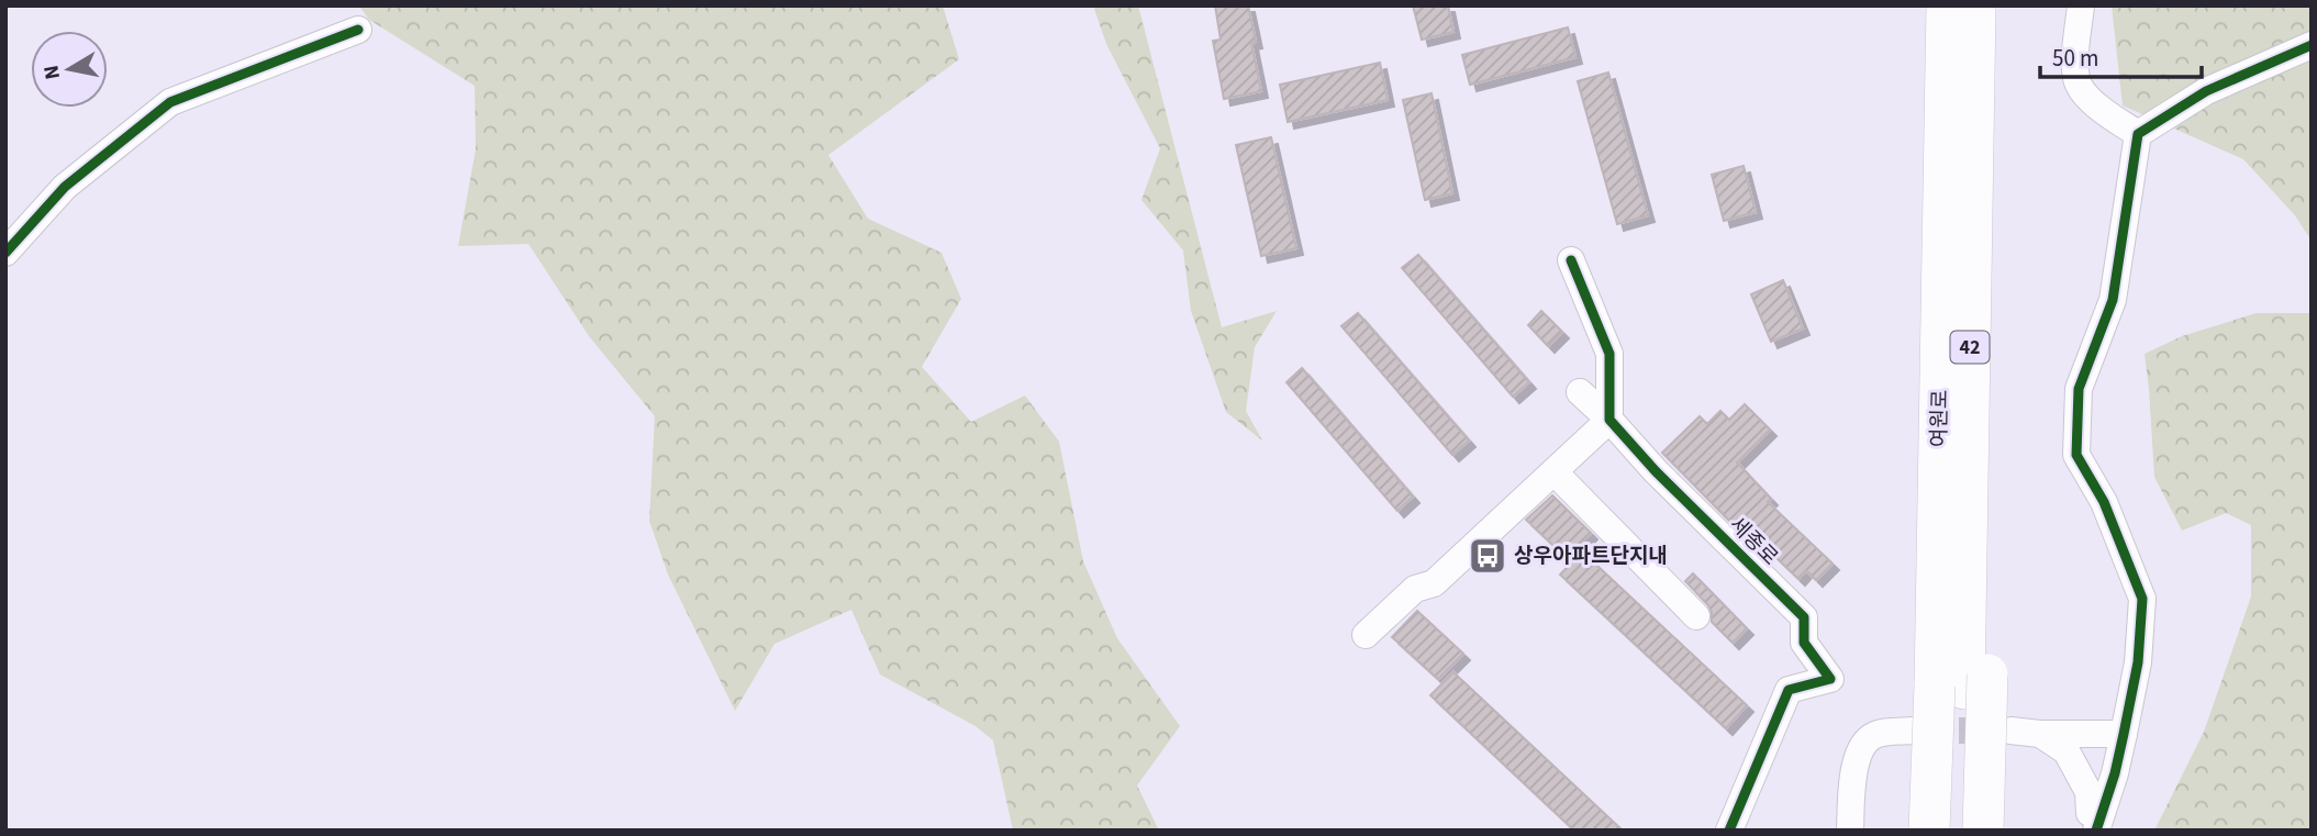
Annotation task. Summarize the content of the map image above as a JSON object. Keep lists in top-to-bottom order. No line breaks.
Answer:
{"streets":{"highway":["42","여원로"],"street":["세종로"]},"places":{"bus stop":["상우아파트단지내"]},"scale_bar":"50 m","north":"left"}
